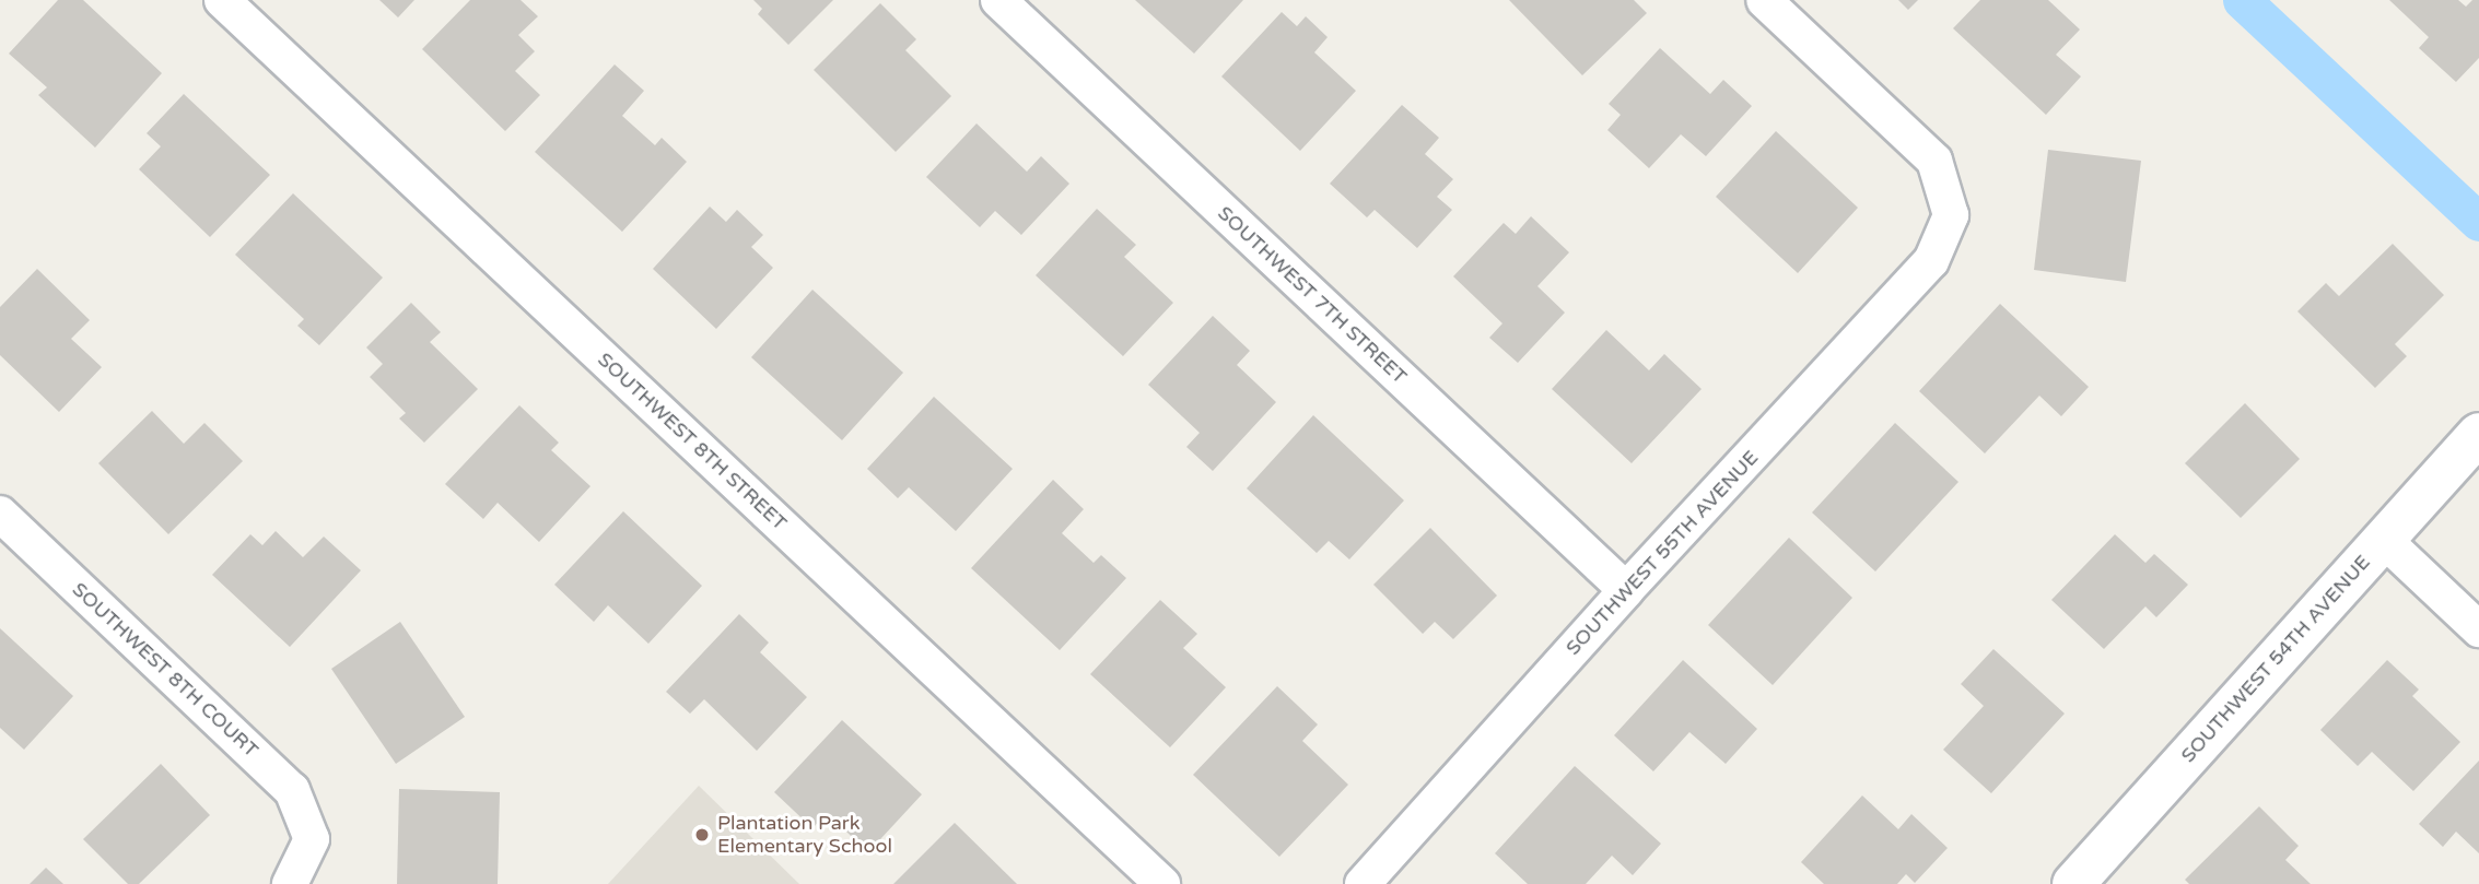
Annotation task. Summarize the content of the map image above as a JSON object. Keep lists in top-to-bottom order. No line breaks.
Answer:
{"streets":{"street":["SOUTHWEST 7TH STREET","SOUTHWEST 8TH STREET","SOUTHWEST 55TH AVENUE","SOUTHWEST 54TH AVENUE","SOUTHWEST 8TH COURT"]},"crossings":[["SOUTHWEST 7TH STREET","SOUTHWEST 55TH AVENUE"]],"places":["Plantation Park Elementary School"]}
